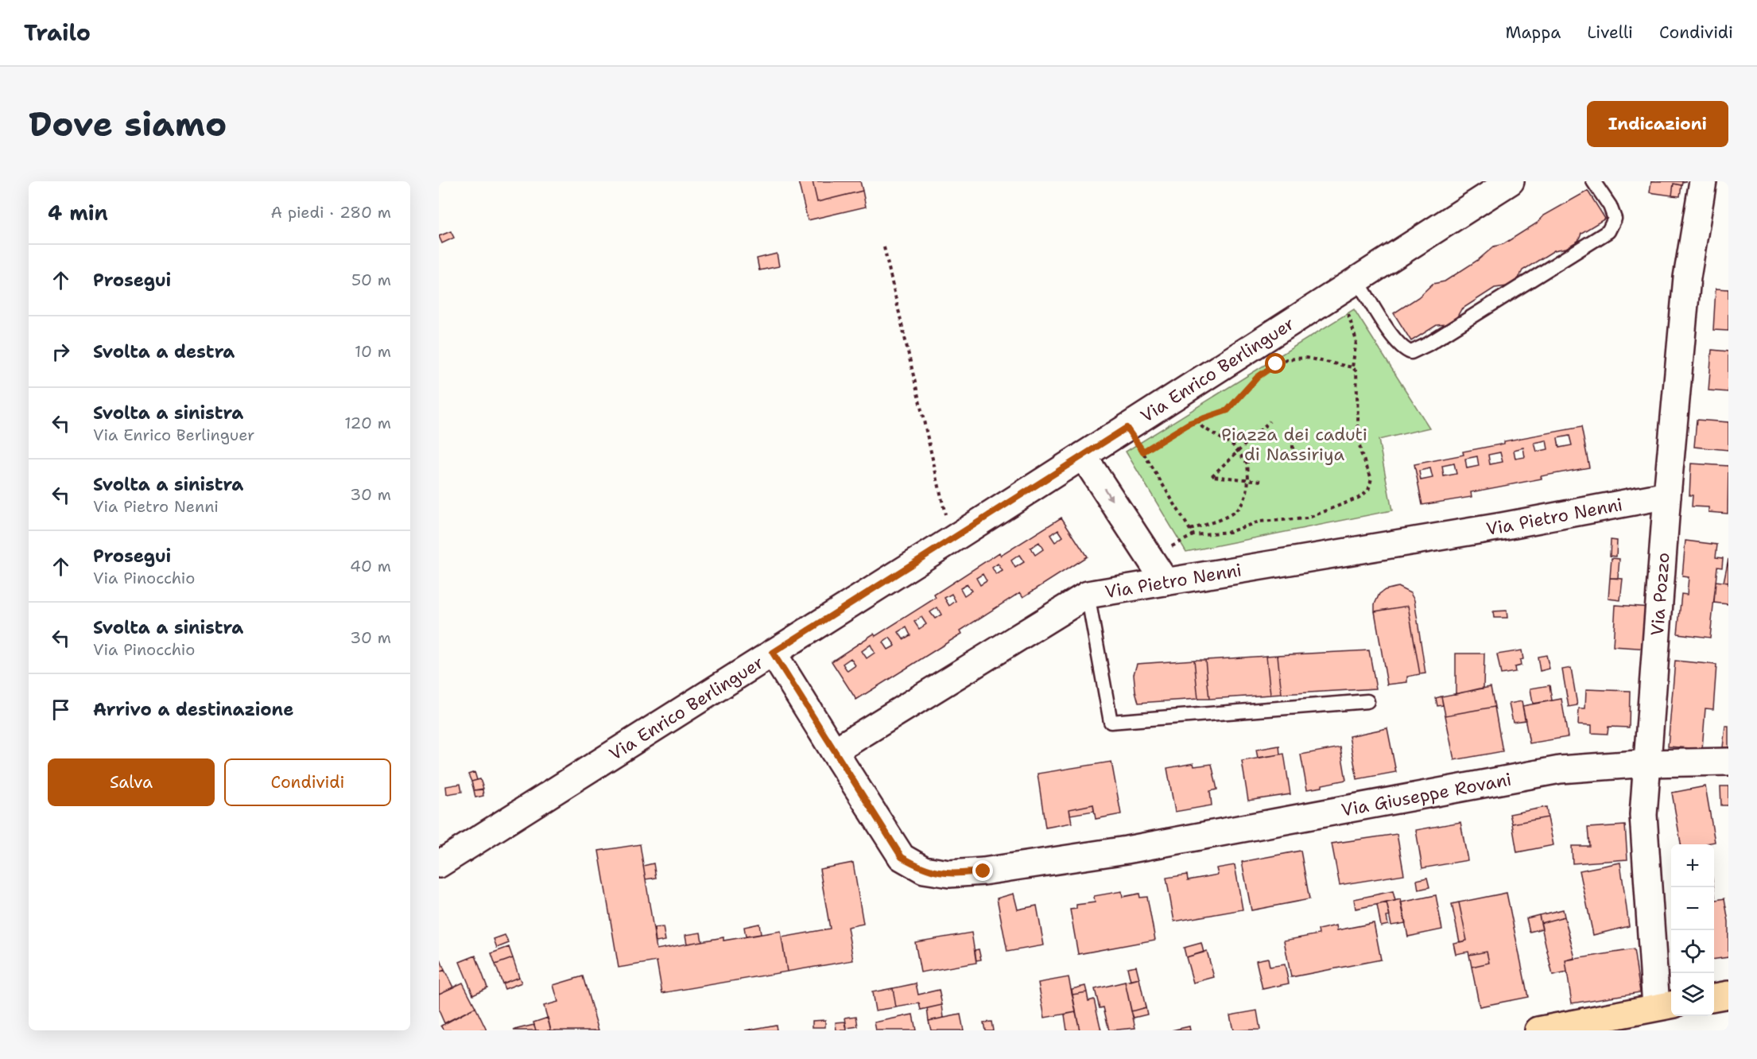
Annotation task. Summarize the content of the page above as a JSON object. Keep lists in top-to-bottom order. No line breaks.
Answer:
{"streets":{"street":["Via Enrico Berlinguer","Via Pietro Nenni","Via Pozzo","Via Giuseppe Rovani"]},"crossings":[["Via Pietro Nenni","Via Pozzo"],["Via Pietro Nenni","Via Giuseppe Rovani"],["Via Pozzo","Via Giuseppe Rovani"]],"parks":["Piazza dei caduti di Nassiriya"],"page":{"header":"Trailo","nav":["Mappa","Livelli","Condividi"],"buttons":["Indicazioni",["Salva","Condividi"]],"title":"Dove siamo","heading":["4 min","A piedi · 280 m"],"list":[["Prosegui","50 m"],["Svolta a destra","10 m"],["Svolta a sinistra","Via Enrico Berlinguer","120 m"],["Svolta a sinistra","Via Pietro Nenni","30 m"],["Prosegui","Via Pinocchio","40 m"],["Svolta a sinistra","Via Pinocchio","30 m"],"Arrivo a destinazione"],"map_buttons":["+","−"]}}
